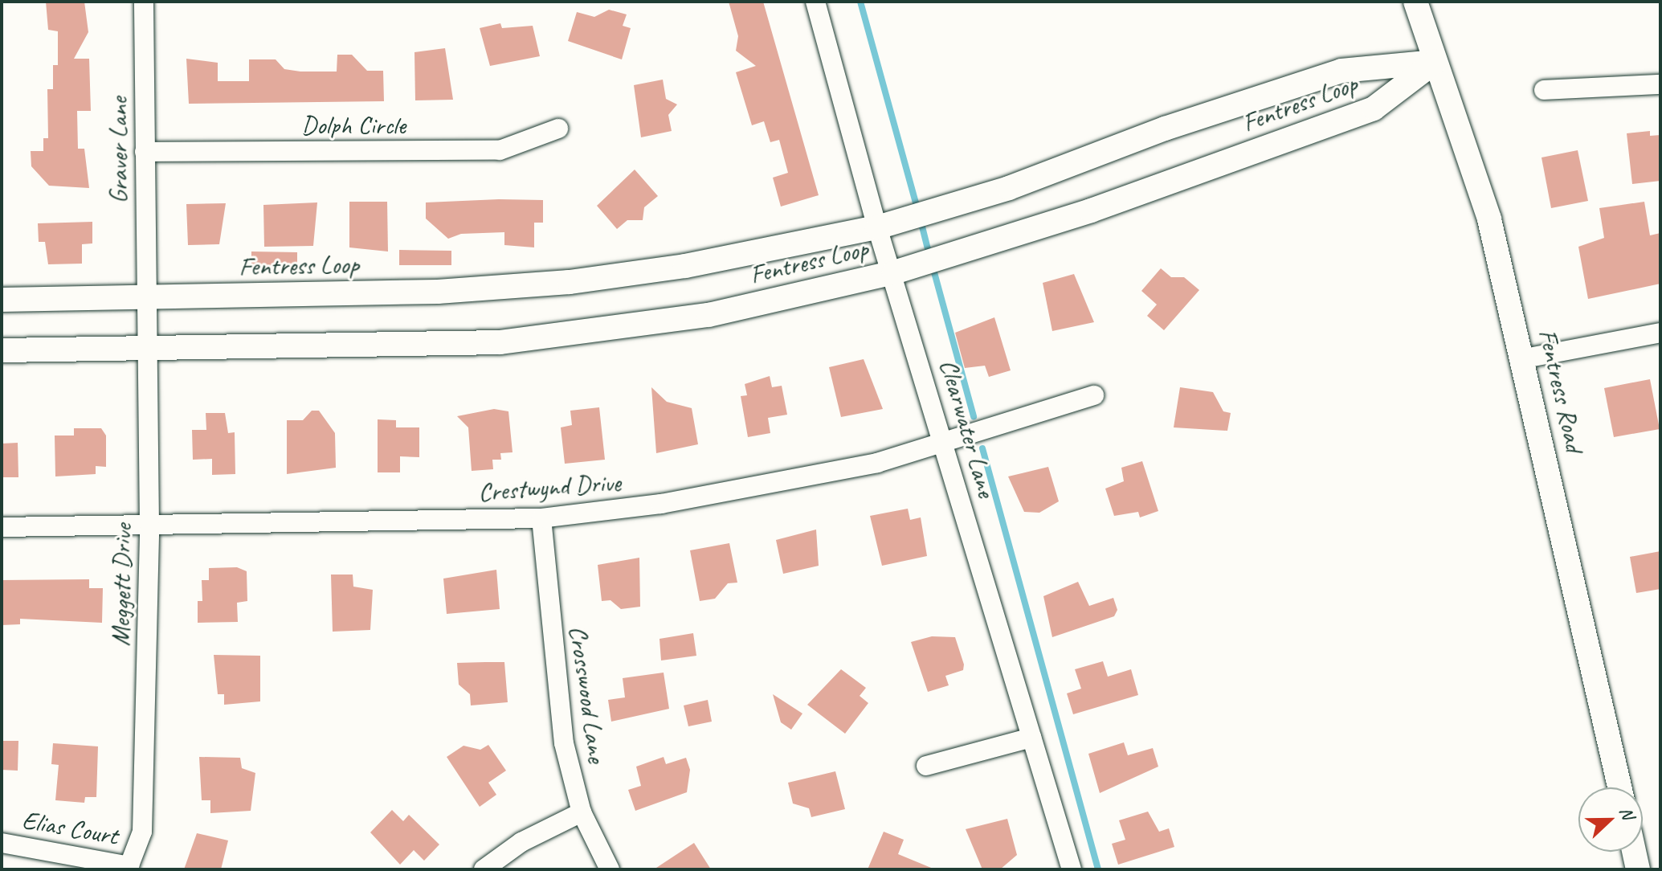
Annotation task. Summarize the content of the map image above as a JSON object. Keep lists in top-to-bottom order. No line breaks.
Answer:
{"streets":{"street":["Fentress Loop","Dolph Circle","Graver Lane","Fentress Road","Clearwater Lane","Crestwynd Drive","Meggett Drive","Crosswood Lane","Elias Court"]},"crossings":[["Fentress Loop","Graver Lane"],["Fentress Loop","Fentress Road"],["Fentress Loop","Clearwater Lane"],["Fentress Loop","Meggett Drive"],["Dolph Circle","Graver Lane"],["Graver Lane","Meggett Drive"],["Clearwater Lane","Crestwynd Drive"],["Crestwynd Drive","Meggett Drive"],["Crestwynd Drive","Crosswood Lane"],["Meggett Drive","Elias Court"]],"north":"right"}
